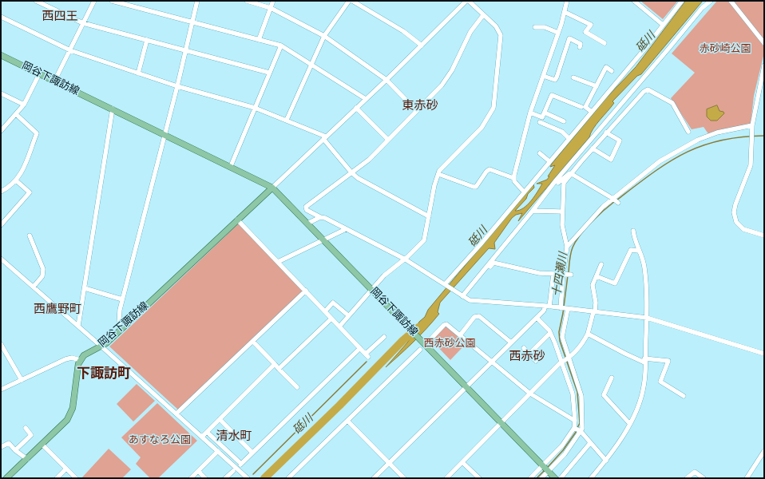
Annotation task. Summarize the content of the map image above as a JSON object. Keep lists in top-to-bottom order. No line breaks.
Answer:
{"streets":{"main road":["岡谷下諏訪線"]},"districts":["西四王","東赤砂","西鷹野町","西赤砂","下諏訪町","清水町"],"water":["砥川","十四瀬川"],"parks":["赤砂崎公園","西赤砂公園","あすなろ公園"]}
